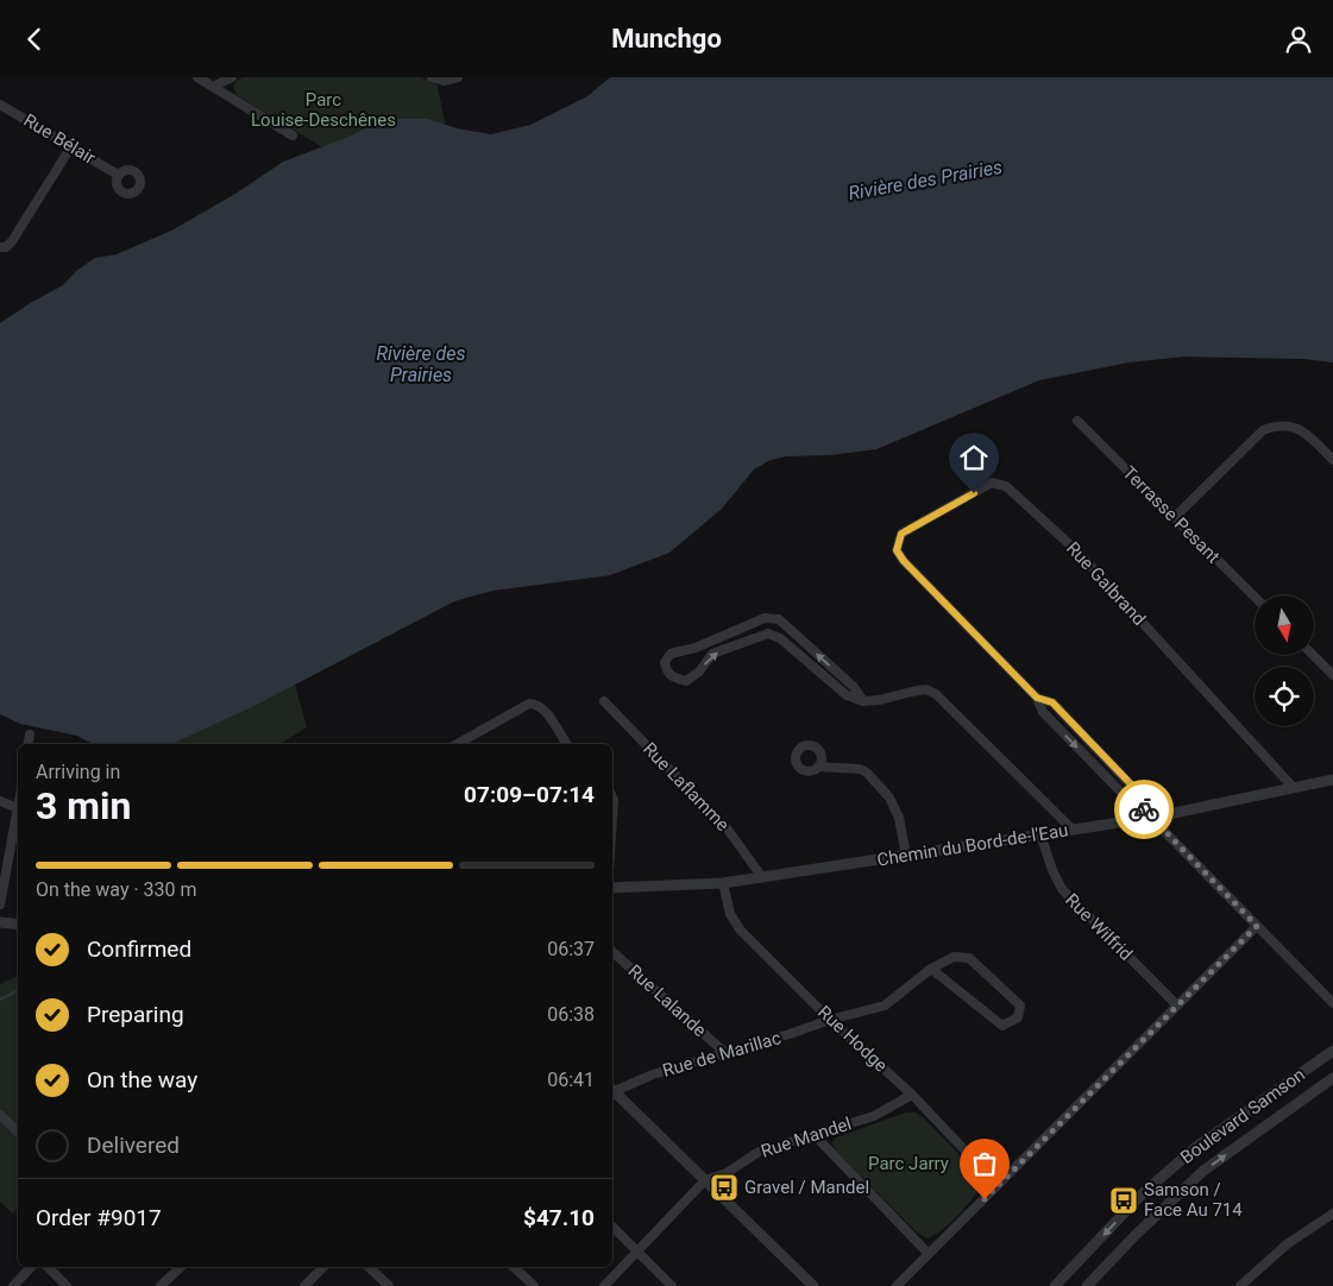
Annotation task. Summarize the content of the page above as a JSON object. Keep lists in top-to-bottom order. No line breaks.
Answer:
{"streets":{"street":["Rue Bélair","Terrasse Pesant","Rue Galbrand","Rue Laflamme","Chemin du Bord-de-l'Eau","Rue Wilfrid","Rue Lalande","Rue Hodge","Rue de Marillac","Boulevard Samson","Rue Mandel"]},"crossings":[["Rue Galbrand","Chemin du Bord-de-l'Eau"],["Rue Laflamme","Chemin du Bord-de-l'Eau"],["Chemin du Bord-de-l'Eau","Rue Wilfrid"],["Chemin du Bord-de-l'Eau","Rue Hodge"],["Rue Lalande","Rue de Marillac"],["Rue Hodge","Rue de Marillac"],["Rue Hodge","Rue Mandel"]],"water":["Rivière des Prairies"],"parks":["Parc Louise-Deschênes","Parc Jarry"],"places":{"bus stop":["Gravel / Mandel","Samson / Face Au 714"]},"north":"bottom","page":{"header":"Munchgo","heading":["3 min","Arriving in","07:09–07:14"],"panel":["Order #9017","$47.10"],"bar":"On the way · 330 m","list":[["Confirmed","06:37"],["Preparing","06:38"],["On the way","06:41"],"Delivered"]}}
